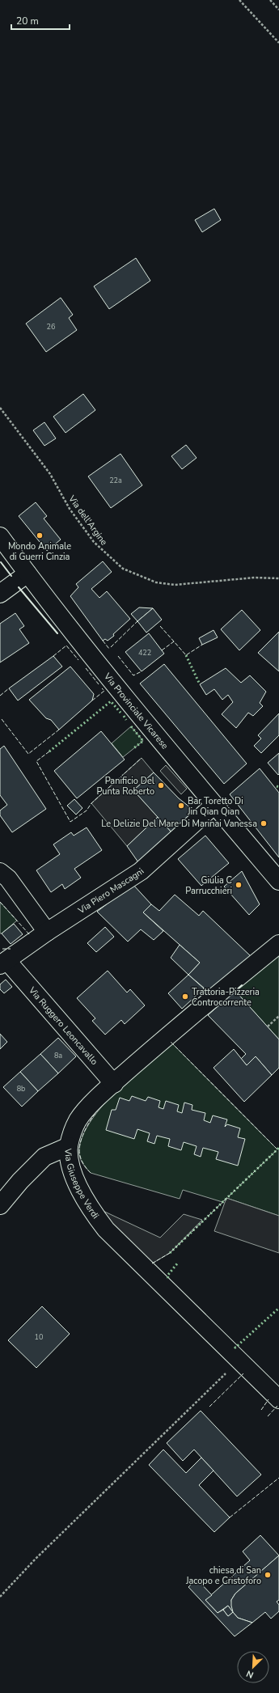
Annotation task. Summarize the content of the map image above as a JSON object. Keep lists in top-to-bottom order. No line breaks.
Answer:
{"streets":{"street":["Via Provinciale Vicarese","Via Piero Mascagni","Via Ruggero Leoncavallo","Via Giuseppe Verdi"],"path":["Via dell'Argine"]},"crossings":[["Via Provinciale Vicarese","Via Piero Mascagni"],["Via Piero Mascagni","Via Ruggero Leoncavallo"],["Via Ruggero Leoncavallo","Via Giuseppe Verdi"]],"places":["Mondo Animale di Guerri Cinzia","Panificio Del Punta Roberto","Bar Toretto Di Jin Qian Qian","Le Delizie Del Mare Di Marinai Vanessa","Giulia C Parrucchieri","Trattoria-Pizzeria Controcorrente","chiesa di San Jacopo e Cristoforo"],"house_numbers":["26","22a","422","8a","8b","10"],"scale_bar":"20 m","north":"bottom left"}
